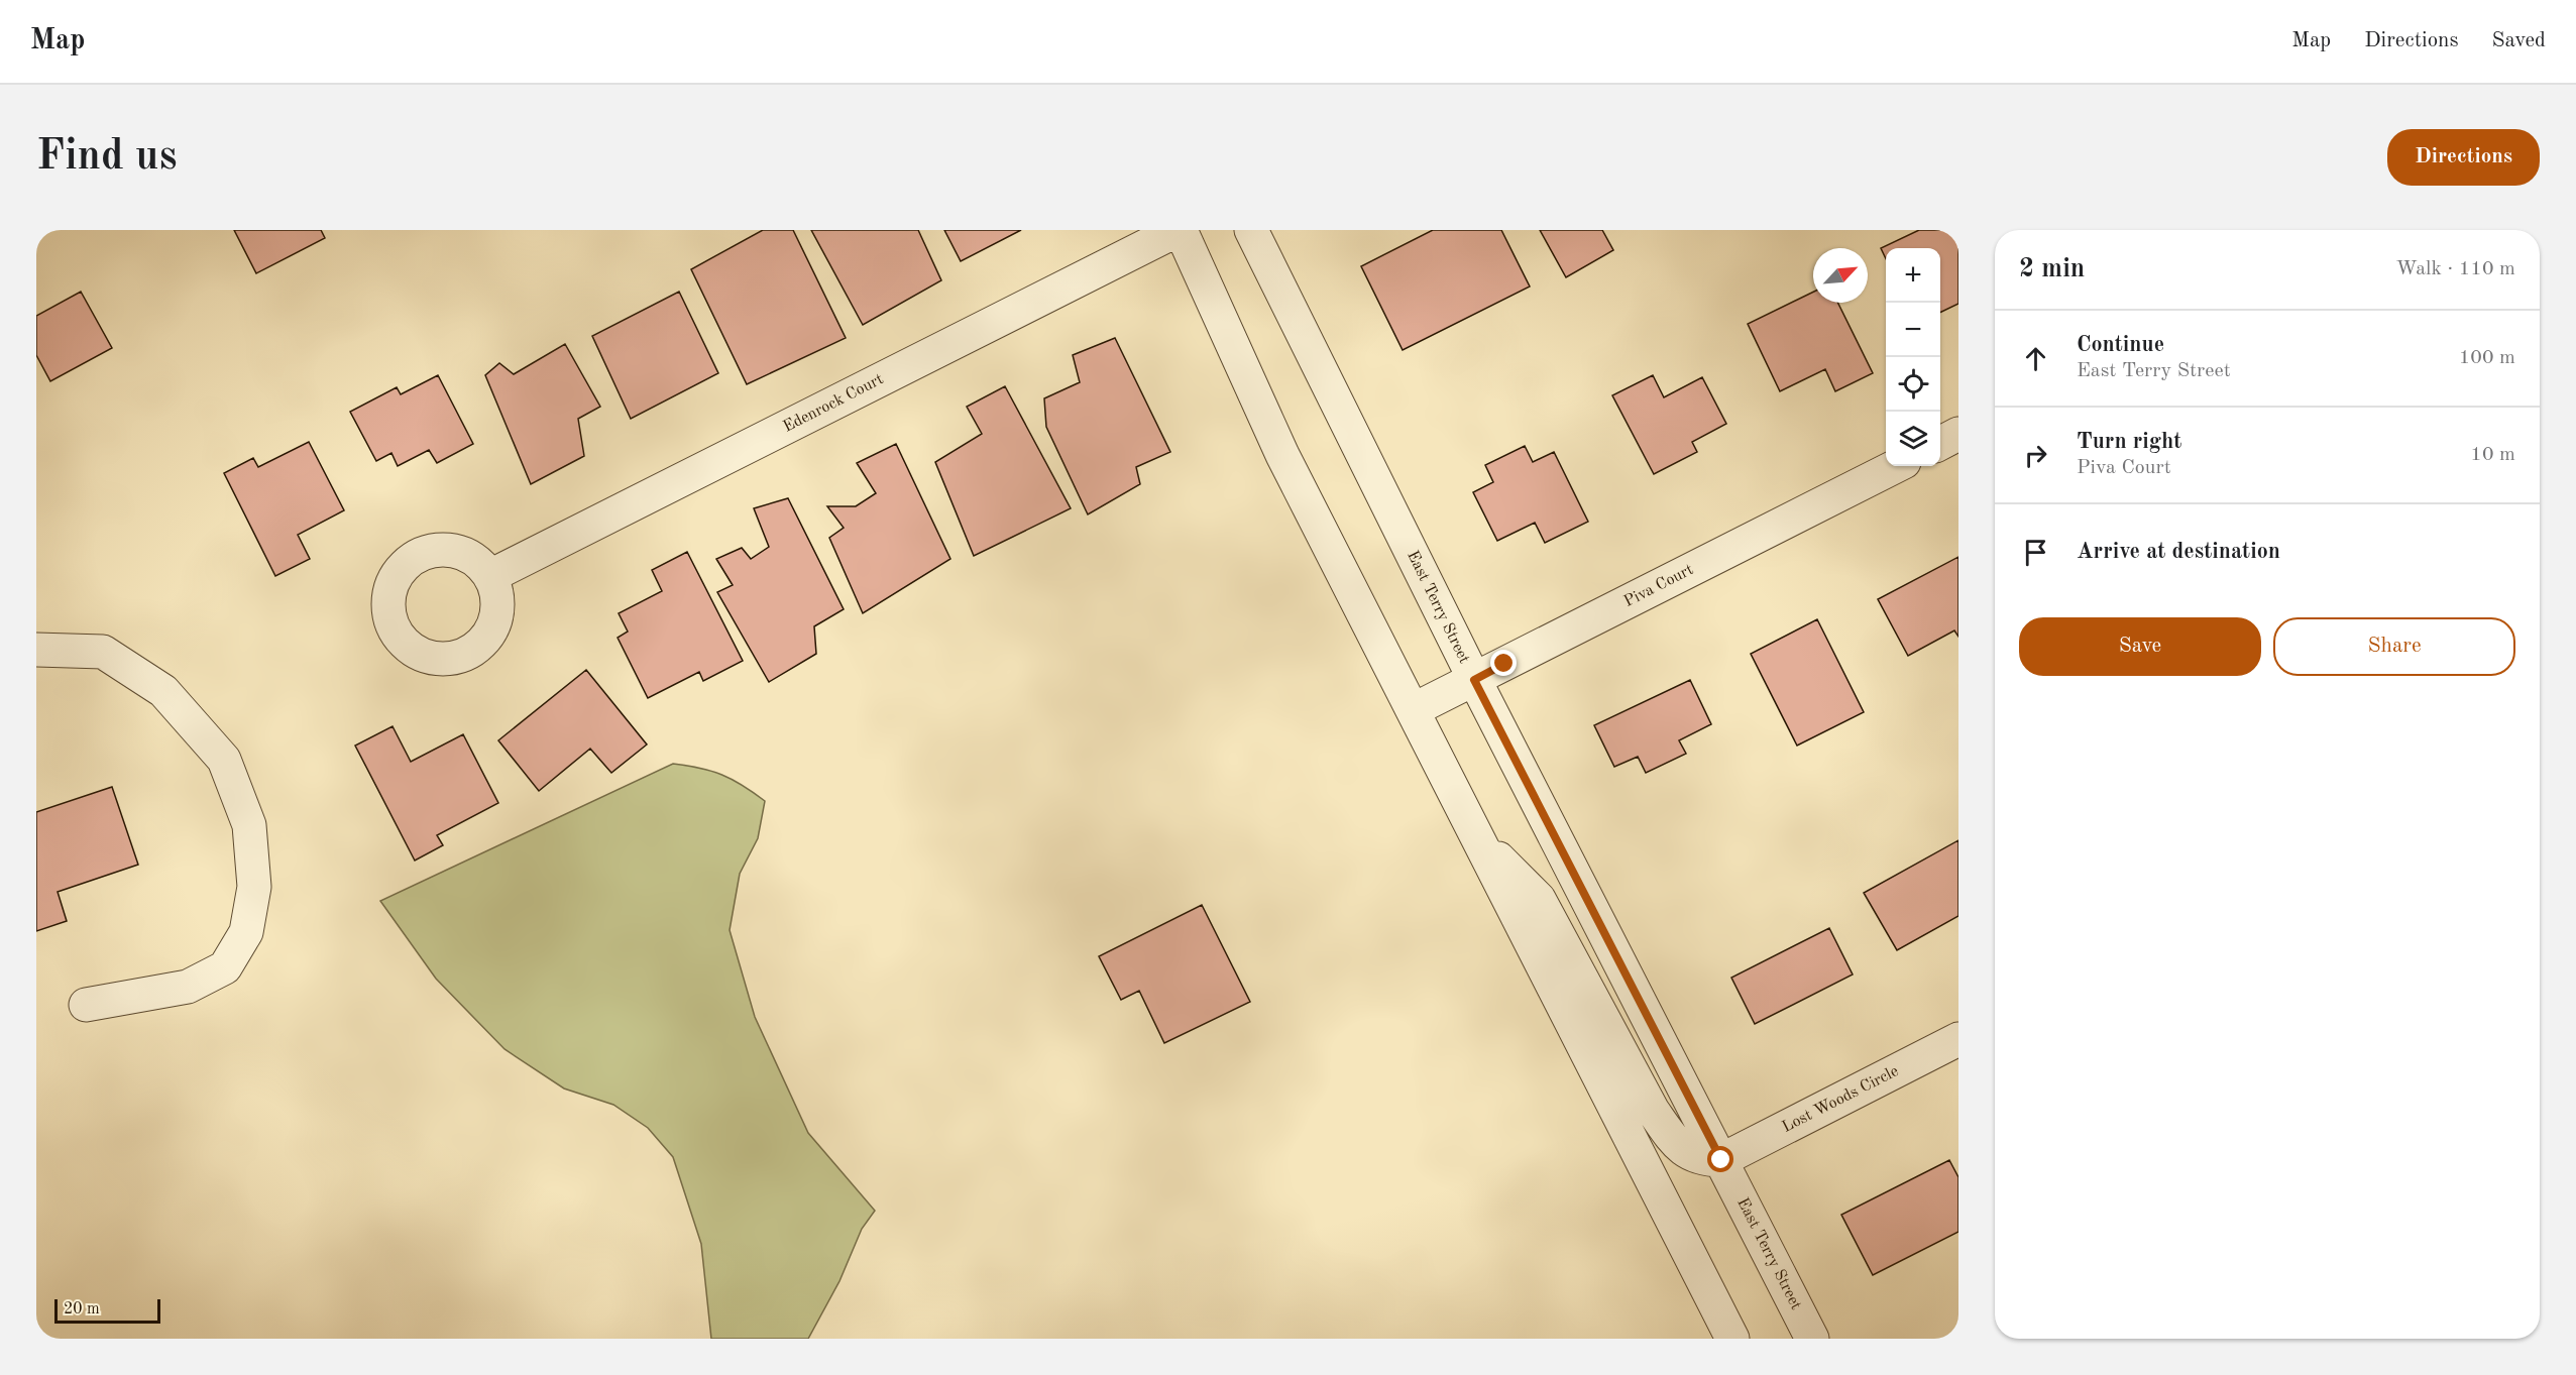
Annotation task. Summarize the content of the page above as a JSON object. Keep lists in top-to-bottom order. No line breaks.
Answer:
{"streets":{"street":["Edenrock Court","Piva Court","East Terry Street","Lost Woods Circle"]},"crossings":[["Piva Court","East Terry Street"],["East Terry Street","Lost Woods Circle"]],"scale_bar":"20 m","north":"top right","page":{"header":"Map","nav":["Map","Directions","Saved"],"buttons":["Directions",["Save","Share"]],"title":"Find us","heading":["2 min","Walk · 110 m"],"map_buttons":["+","−"],"list":[["Continue","East Terry Street","100 m"],["Turn right","Piva Court","10 m"],"Arrive at destination"],"scale":"20 m"}}
